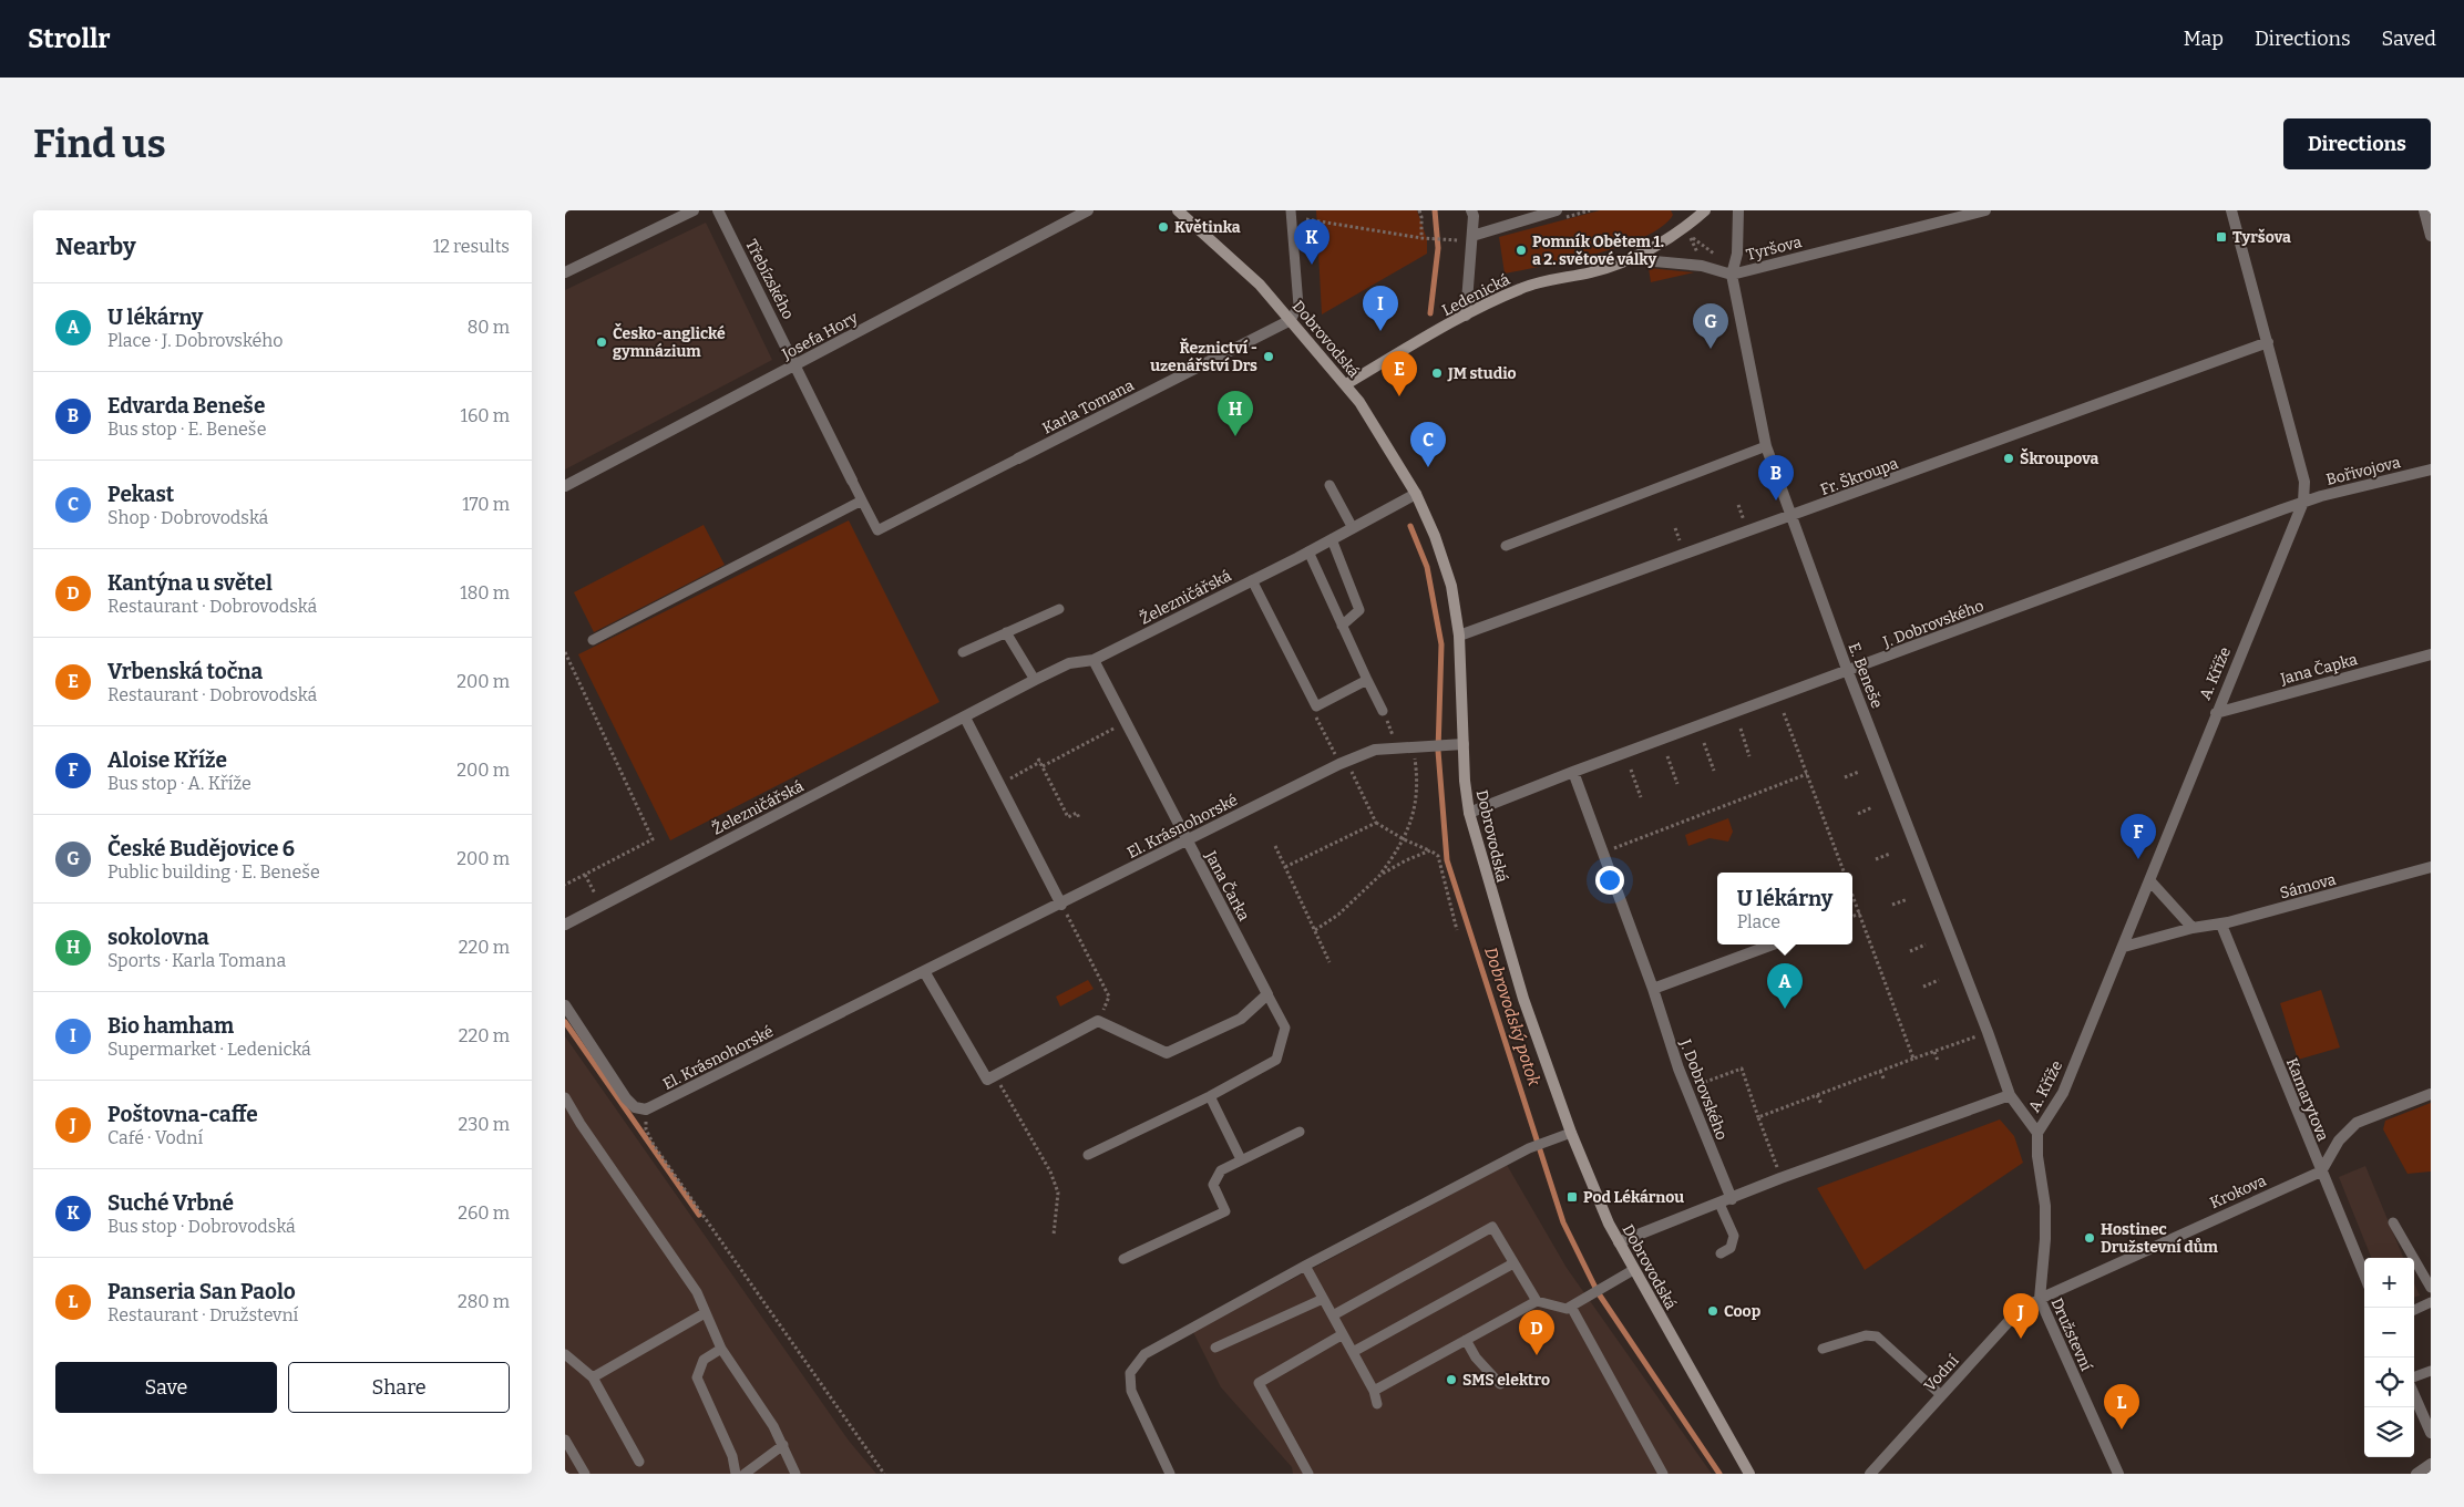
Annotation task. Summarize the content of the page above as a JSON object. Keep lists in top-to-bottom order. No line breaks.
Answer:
{"streets":{"main road":["Ledenická","Dobrovodská"],"street":["Tyršova","Třebízského","Josefa Hory","Karla Tomana","Bořivojova","Fr. Škroupa","Železničářská","J. Dobrovského","Jana Čapka","A. Kříže","E. Beneše","El. Krásnohorské","Jana Čarka","Sámova","Kamarytova","Krokova","Družstevní","Vodní"]},"crossings":[["Tyršova","Ledenická"],["Tyršova","E. Beneše"],["Třebízského","Josefa Hory"],["Ledenická","Dobrovodská"],["Ledenická","E. Beneše"],["Dobrovodská","Karla Tomana"],["Dobrovodská","Fr. Škroupa"],["Dobrovodská","Železničářská"],["Dobrovodská","J. Dobrovského"],["Dobrovodská","El. Krásnohorské"],["Bořivojova","J. Dobrovského"],["Bořivojova","A. Kříže"],["Fr. Škroupa","A. Kříže"],["Fr. Škroupa","E. Beneše"],["Železničářská","Jana Čarka"],["J. Dobrovského","A. Kříže"],["J. Dobrovského","E. Beneše"],["Jana Čapka","A. Kříže"],["A. Kříže","E. Beneše"],["A. Kříže","Sámova"],["A. Kříže","Družstevní"],["E. Beneše","Družstevní"],["El. Krásnohorské","Jana Čarka"],["Sámova","Kamarytova"],["Kamarytova","Krokova"],["Krokova","Družstevní"],["Krokova","Vodní"],["Družstevní","Vodní"]],"water":["Dobrovodský potok"],"places":{"other":["Květinka","Pomník Obětem 1. a 2. světové války","Česko-anglické gymnázium","Řeznictví - uzenářství Drs","JM studio","Škroupova","Hostinec Družstevní dům","Coop","SMS elektro"],"transit":["Tyršova","Pod Lékárnou"]},"page":{"header":"Strollr","nav":["Map","Directions","Saved"],"buttons":["Directions",["Save","Share"]],"title":"Find us","heading":["Nearby","12 results"],"pins":["K","I","G","E","H","C","B","F","A","J","D","L"],"list":[{"mark":"A","name":"U lékárny","note":"Place · J. Dobrovského","value":"80 m"},{"mark":"B","name":"Edvarda Beneše","note":"Bus stop · E. Beneše","value":"160 m"},{"mark":"C","name":"Pekast","note":"Shop · Dobrovodská","value":"170 m"},{"mark":"D","name":"Kantýna u světel","note":"Restaurant · Dobrovodská","value":"180 m"},{"mark":"E","name":"Vrbenská točna","note":"Restaurant · Dobrovodská","value":"200 m"},{"mark":"F","name":"Aloise Kříže","note":"Bus stop · A. Kříže","value":"200 m"},{"mark":"G","name":"České Budějovice 6","note":"Public building · E. Beneše","value":"200 m"},{"mark":"H","name":"sokolovna","note":"Sports · Karla Tomana","value":"220 m"},{"mark":"I","name":"Bio hamham","note":"Supermarket · Ledenická","value":"220 m"},{"mark":"J","name":"Poštovna-caffe","note":"Café · Vodní","value":"230 m"},{"mark":"K","name":"Suché Vrbné","note":"Bus stop · Dobrovodská","value":"260 m"},{"mark":"L","name":"Panseria San Paolo","note":"Restaurant · Družstevní","value":"280 m"}],"popup":["U lékárny","Place"],"map_buttons":["+","−"]}}
